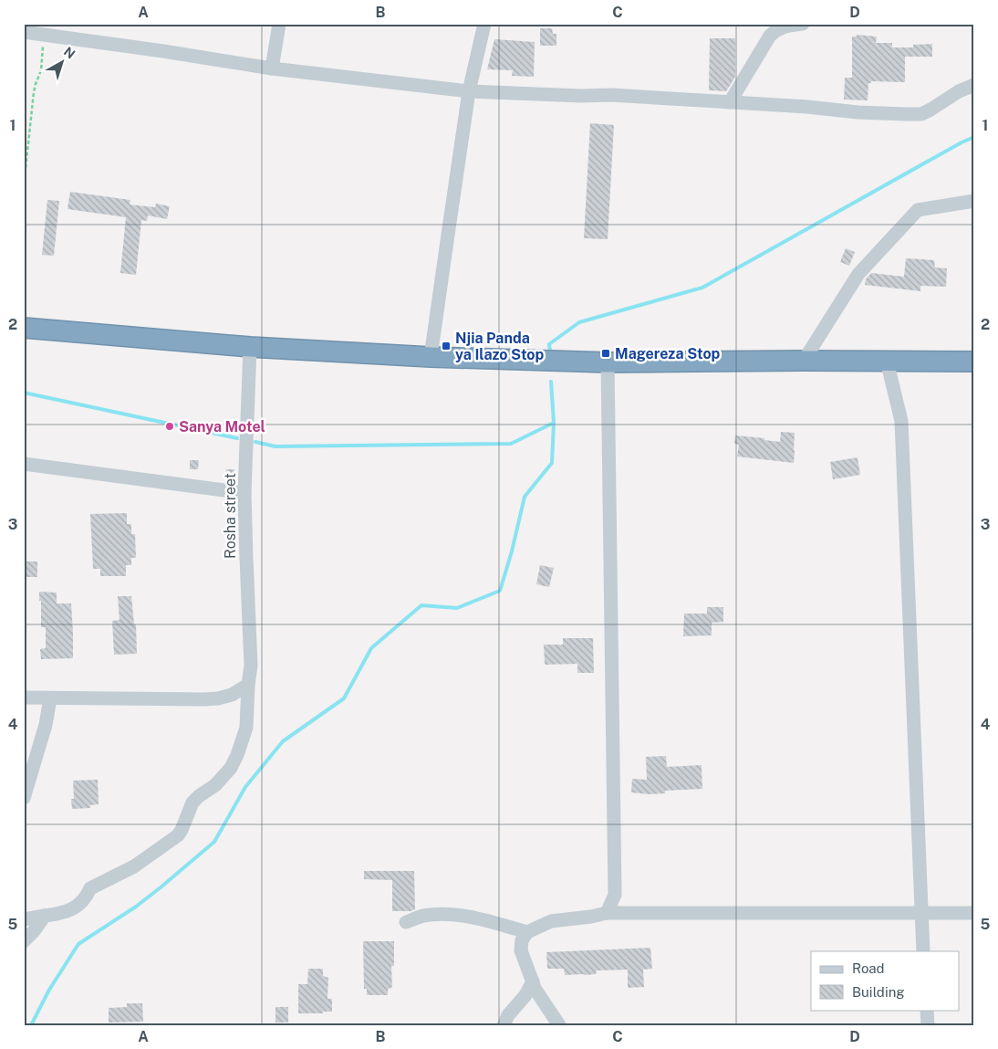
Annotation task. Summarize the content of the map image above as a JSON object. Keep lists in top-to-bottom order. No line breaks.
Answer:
{"streets":{"street":["Rosha street"]},"places":{"transit":["Njia Panda ya Ilazo Stop","Magereza Stop"],"other":["Sanya Motel"]},"legend":["Road","Building"],"north":"top right","grid":{"columns":["A","B","C","D"],"rows":["1","2","3","4","5"]}}
